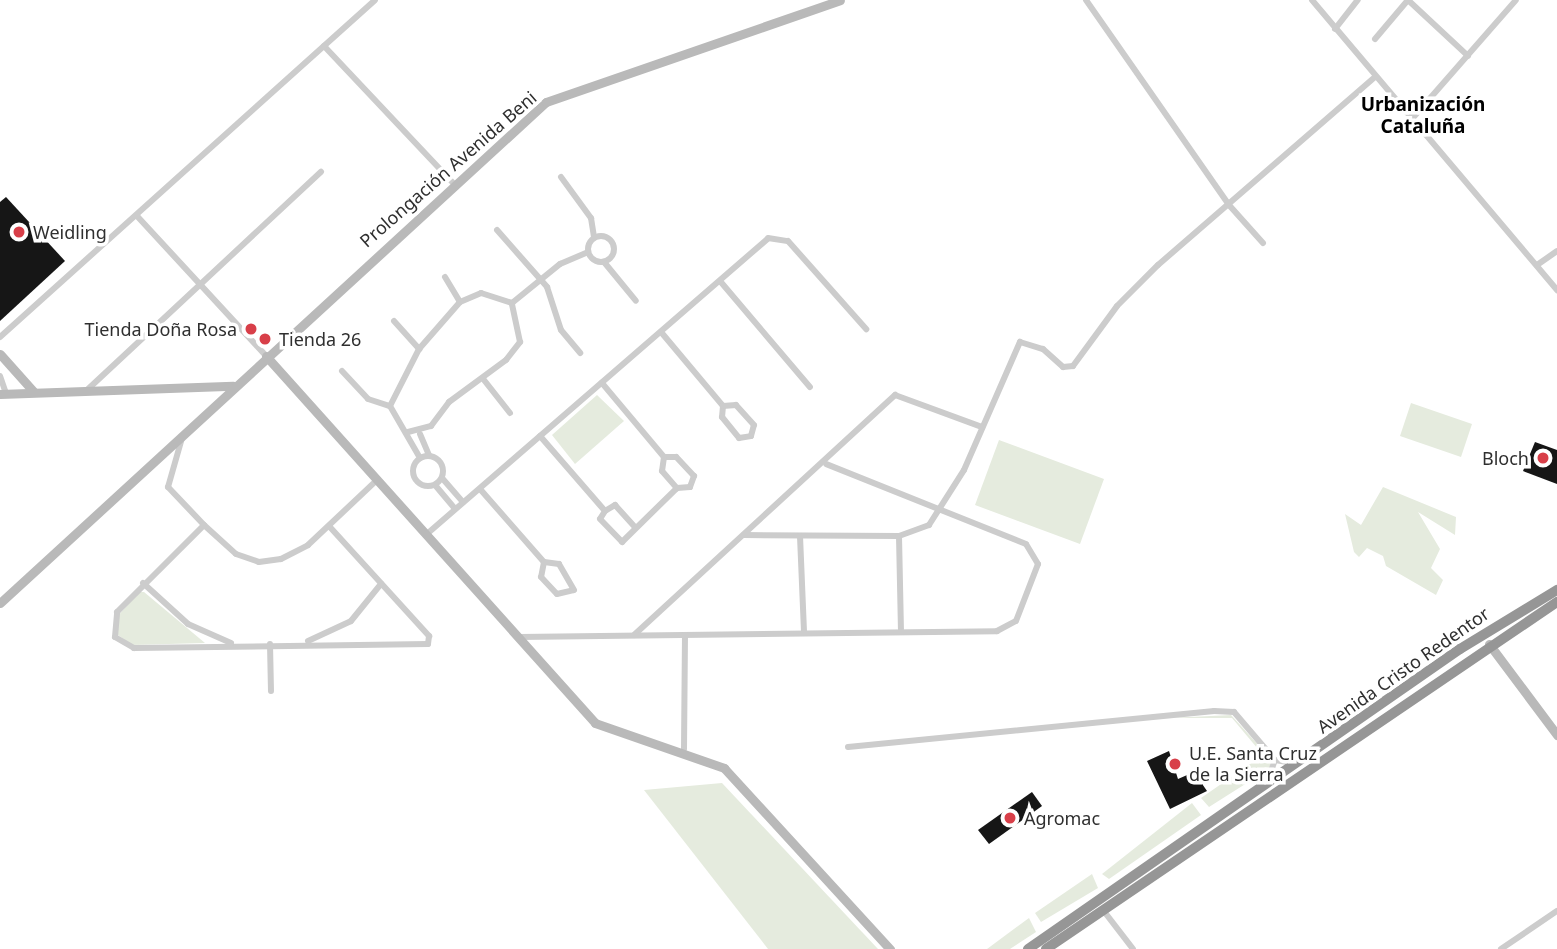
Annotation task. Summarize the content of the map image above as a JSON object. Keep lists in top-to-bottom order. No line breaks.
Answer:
{"streets":{"highway":["Avenida Cristo Redentor"],"street":["Prolongación Avenida Beni"]},"districts":["Urbanización Cataluña"],"places":["Weidling","Tienda Doña Rosa","Tienda 26","Bloch","U.E. Santa Cruz de la Sierra","Agromac"]}
